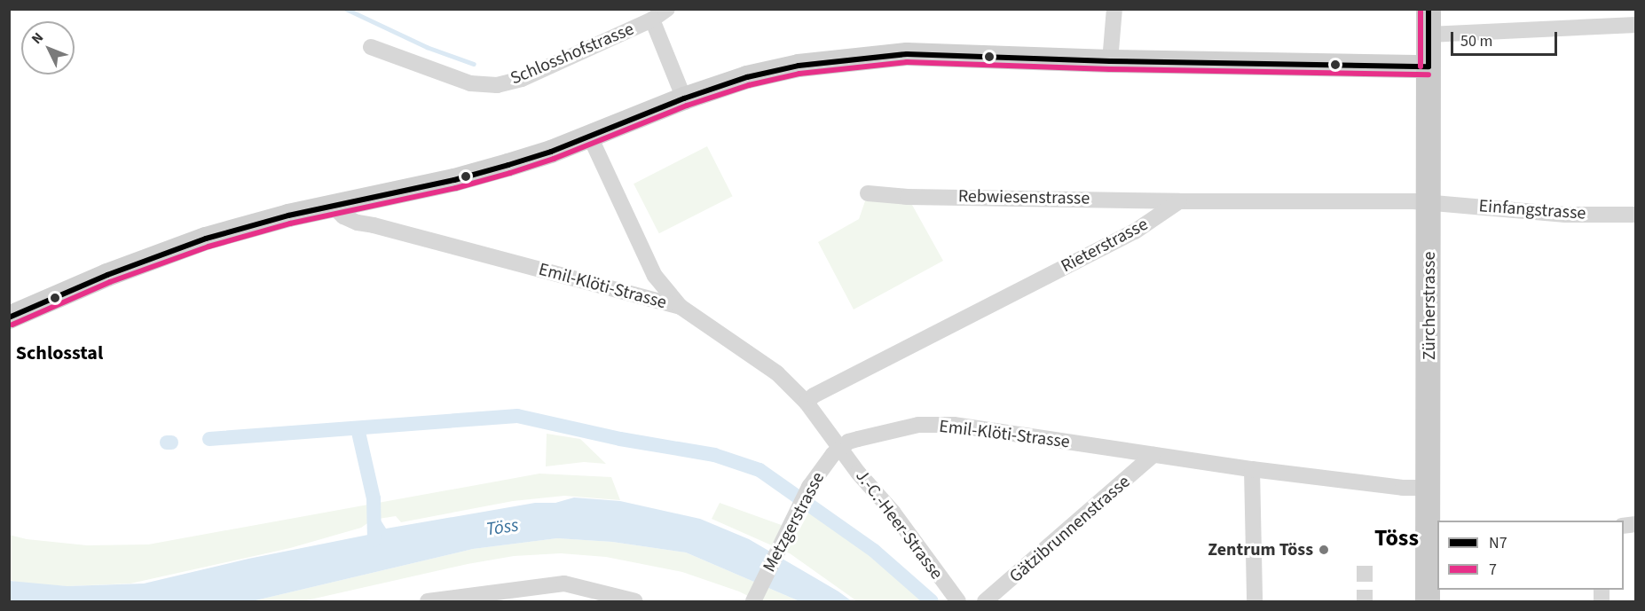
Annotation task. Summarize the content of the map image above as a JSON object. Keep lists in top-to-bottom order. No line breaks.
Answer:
{"streets":{"main road":["Zürcherstrasse"],"street":["Schlosshofstrasse","Rebwiesenstrasse","Einfangstrasse","Rieterstrasse","Emil-Klöti-Strasse","Metzgerstrasse","J.-C.-Heer-Strasse","Gätzibrunnenstrasse"]},"crossings":[["Rebwiesenstrasse","Rieterstrasse"],["Einfangstrasse","Zürcherstrasse"],["Rieterstrasse","Emil-Klöti-Strasse"],["Emil-Klöti-Strasse","Zürcherstrasse"],["Emil-Klöti-Strasse","Metzgerstrasse"],["Emil-Klöti-Strasse","J.-C.-Heer-Strasse"],["Emil-Klöti-Strasse","Gätzibrunnenstrasse"],["Metzgerstrasse","J.-C.-Heer-Strasse"]],"districts":["Schlosstal","Töss"],"water":["Töss"],"places":["Zentrum Töss"],"lines":["transit line N7","transit line 7"],"legend":["N7","7"],"scale_bar":"50 m","north":"top left"}
